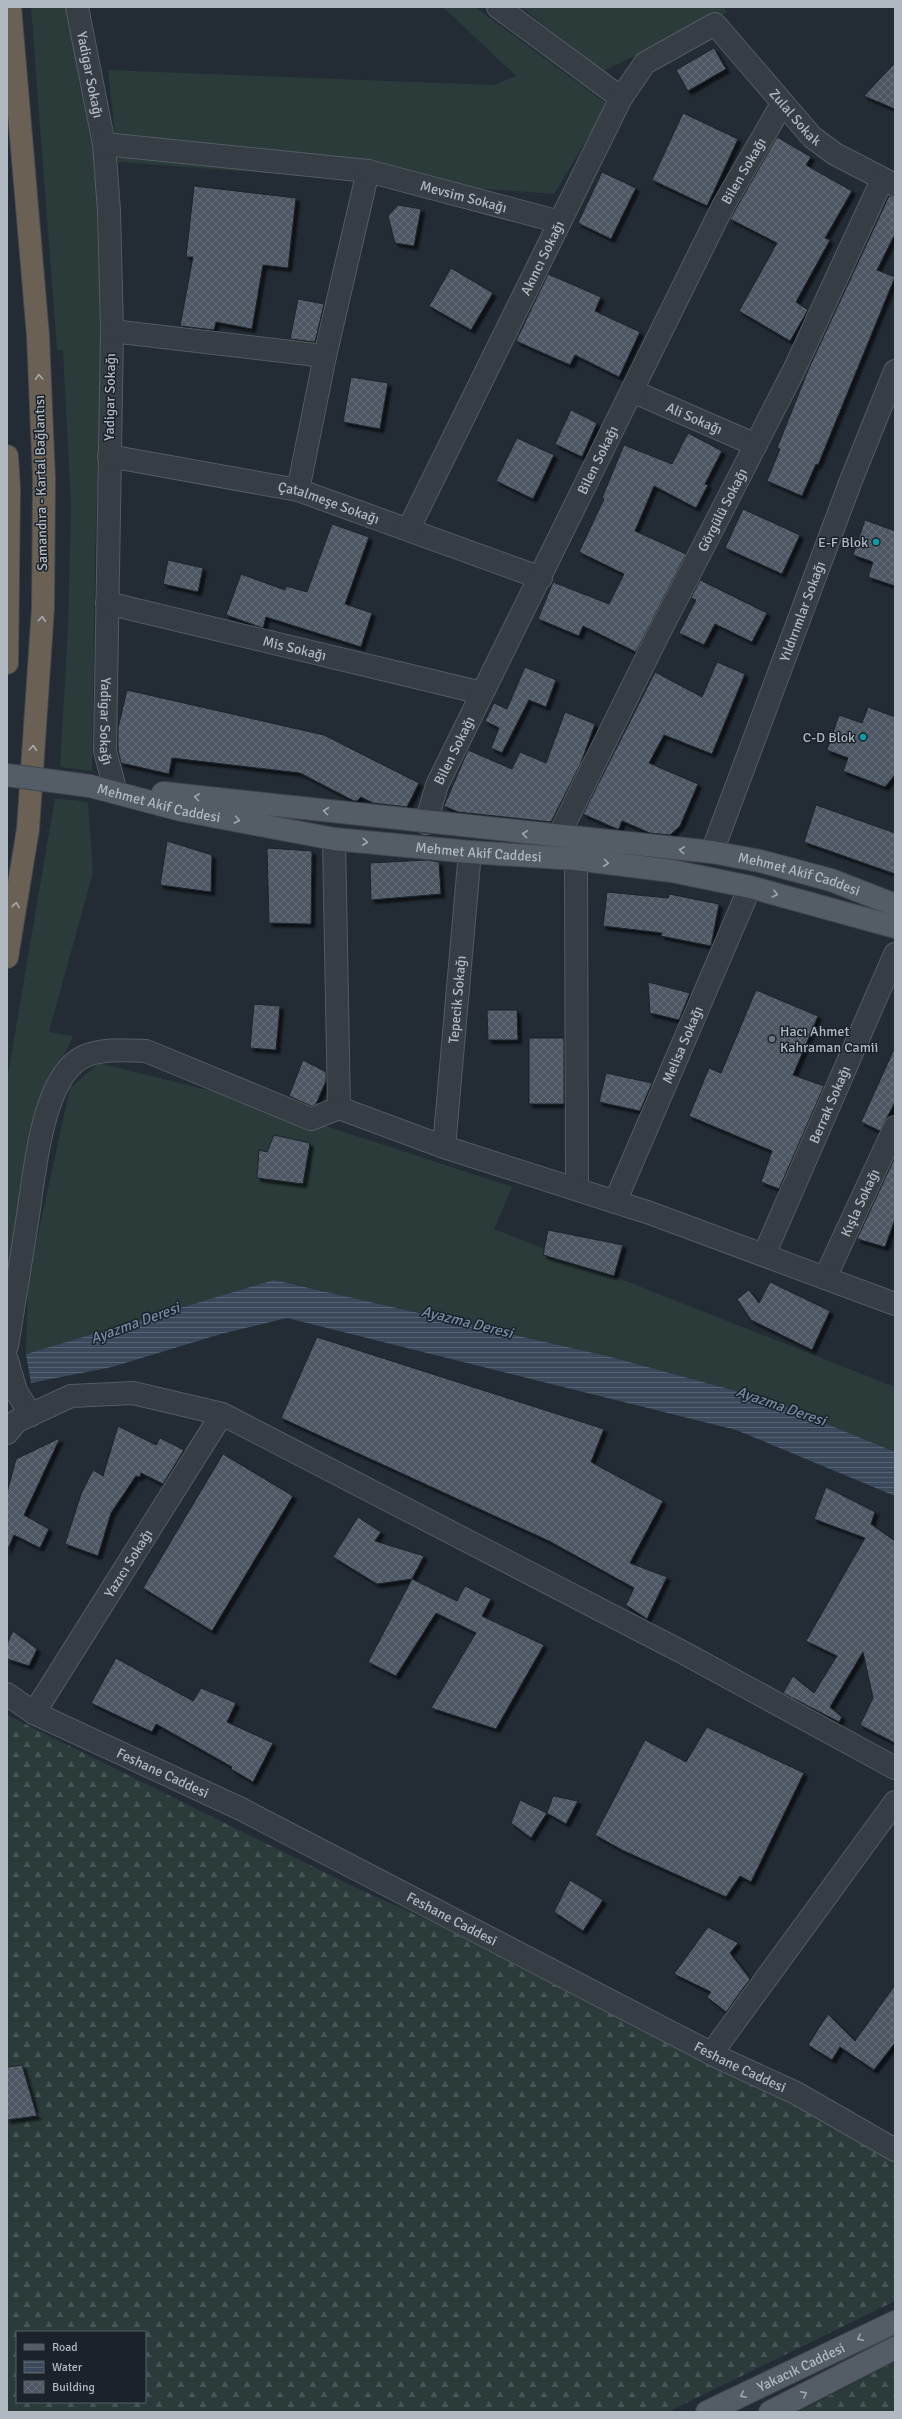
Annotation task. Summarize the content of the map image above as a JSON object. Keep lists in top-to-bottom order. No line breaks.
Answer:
{"streets":{"highway":["Samandıra - Kartal Bağlantısı"],"main road":["Mehmet Akif Caddesi","Yakacık Caddesi"],"street":["Yadigar Sokağı","Zulal Sokak","Bilen Sokağı","Mevsim Sokağı","Akıncı Sokağı","Ali Sokağı","Çatalmeşe Sokağı","Görgülü Sokağı","Yıldırımlar Sokağı","Mis Sokağı","Tepecik Sokağı","Melisa Sokağı","Berrak Sokağı","Kışla Sokağı","Yazıcı Sokağı","Feshane Caddesi"]},"crossings":[["Yadigar Sokağı","Mevsim Sokağı"],["Yadigar Sokağı","Çatalmeşe Sokağı"],["Yadigar Sokağı","Mis Sokağı"],["Yadigar Sokağı","Mehmet Akif Caddesi"],["Zulal Sokak","Bilen Sokağı"],["Zulal Sokak","Akıncı Sokağı"],["Zulal Sokak","Görgülü Sokağı"],["Bilen Sokağı","Ali Sokağı"],["Bilen Sokağı","Çatalmeşe Sokağı"],["Bilen Sokağı","Mis Sokağı"],["Bilen Sokağı","Mehmet Akif Caddesi"],["Mevsim Sokağı","Akıncı Sokağı"],["Akıncı Sokağı","Çatalmeşe Sokağı"],["Ali Sokağı","Görgülü Sokağı"],["Görgülü Sokağı","Mehmet Akif Caddesi"],["Yıldırımlar Sokağı","Mehmet Akif Caddesi"],["Mehmet Akif Caddesi","Tepecik Sokağı"],["Mehmet Akif Caddesi","Melisa Sokağı"],["Yazıcı Sokağı","Feshane Caddesi"]],"one_way":["Samandıra - Kartal Bağlantısı"],"water":["Ayazma Deresi"],"places":["E-F Blok","C-D Blok","Hacı Ahmet Kahraman Camii"],"legend":["Road","Water","Building"]}
